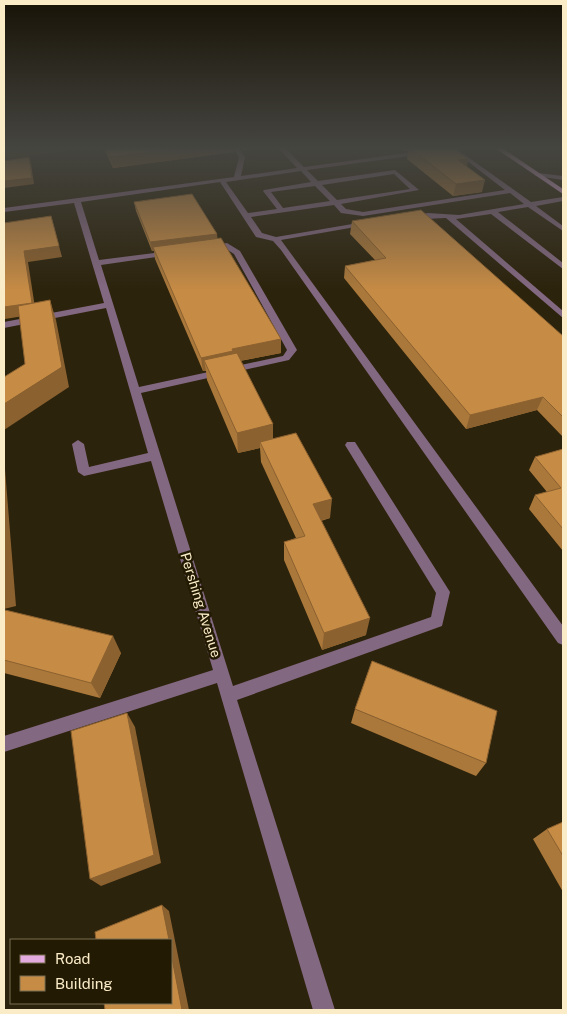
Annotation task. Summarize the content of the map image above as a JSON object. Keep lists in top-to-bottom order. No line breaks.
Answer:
{"streets":{"street":["Pershing Avenue"]},"legend":["Road","Building"]}
